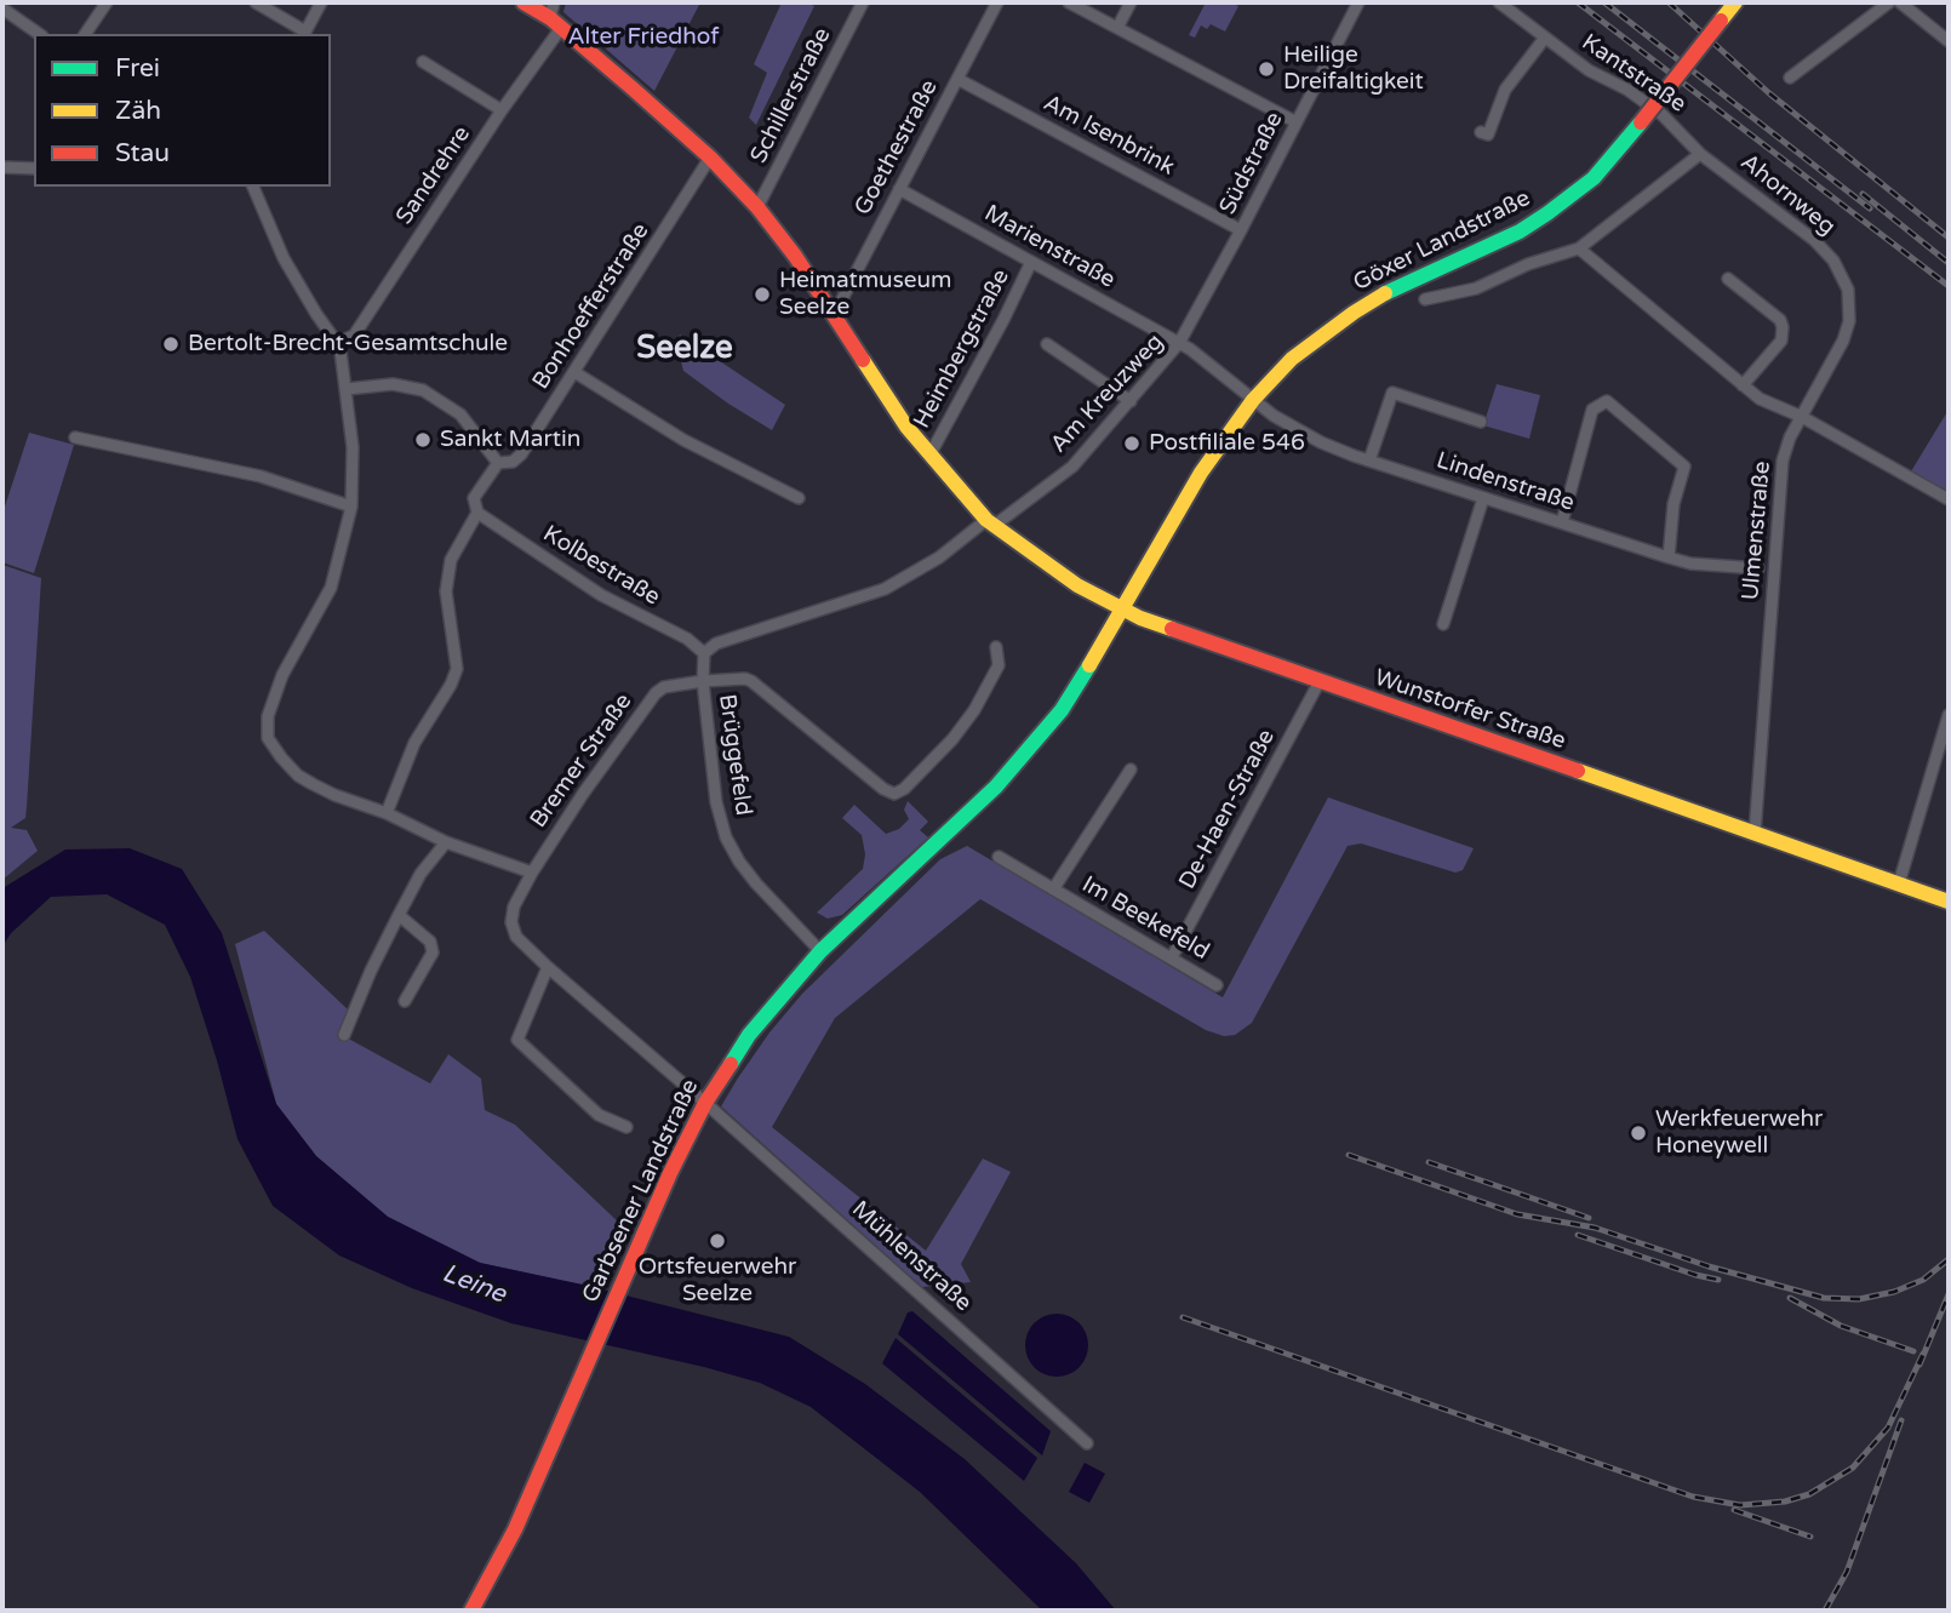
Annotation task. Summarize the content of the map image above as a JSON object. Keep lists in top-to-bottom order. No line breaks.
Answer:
{"streets":{"main road":["Göxer Landstraße","Wunstorfer Straße","Garbsener Landstraße"],"street":["Kantstraße","Schillerstraße","Am Isenbrink","Goethestraße","Südstraße","Sandrehre","Ahornweg","Marienstraße","Bonhoefferstraße","Heimbergstraße","Am Kreuzweg","Lindenstraße","Ulmenstraße","Kolbestraße","Brüggefeld","Bremer Straße","De-Haen-Straße","Im Beekefeld","Mühlenstraße"]},"crossings":[["Kantstraße","Ahornweg"],["Schillerstraße","Wunstorfer Straße"],["Am Isenbrink","Goethestraße"],["Am Isenbrink","Südstraße"],["Goethestraße","Marienstraße"],["Goethestraße","Wunstorfer Straße"],["Südstraße","Marienstraße"],["Südstraße","Am Kreuzweg"],["Sandrehre","Wunstorfer Straße"],["Ahornweg","Ulmenstraße"],["Göxer Landstraße","Am Kreuzweg"],["Göxer Landstraße","Lindenstraße"],["Göxer Landstraße","Wunstorfer Straße"],["Göxer Landstraße","Garbsener Landstraße"],["Marienstraße","Heimbergstraße"],["Marienstraße","Am Kreuzweg"],["Bonhoefferstraße","Kolbestraße"],["Bonhoefferstraße","Wunstorfer Straße"],["Heimbergstraße","Wunstorfer Straße"],["Am Kreuzweg","Lindenstraße"],["Am Kreuzweg","Wunstorfer Straße"],["Ulmenstraße","Wunstorfer Straße"],["Wunstorfer Straße","De-Haen-Straße"],["Wunstorfer Straße","Garbsener Landstraße"],["Brüggefeld","Bremer Straße"],["Brüggefeld","Garbsener Landstraße"],["Bremer Straße","Garbsener Landstraße"],["Bremer Straße","Mühlenstraße"],["De-Haen-Straße","Im Beekefeld"],["Garbsener Landstraße","Mühlenstraße"]],"districts":["Seelze"],"water":["Leine"],"parks":["Alter Friedhof"],"places":["Heilige Dreifaltigkeit","Heimatmuseum Seelze","Bertolt-Brecht-Gesamtschule","Sankt Martin","Postfiliale 546","Werkfeuerwehr Honeywell","Ortsfeuerwehr Seelze"],"legend":["Frei","Zäh","Stau"]}
